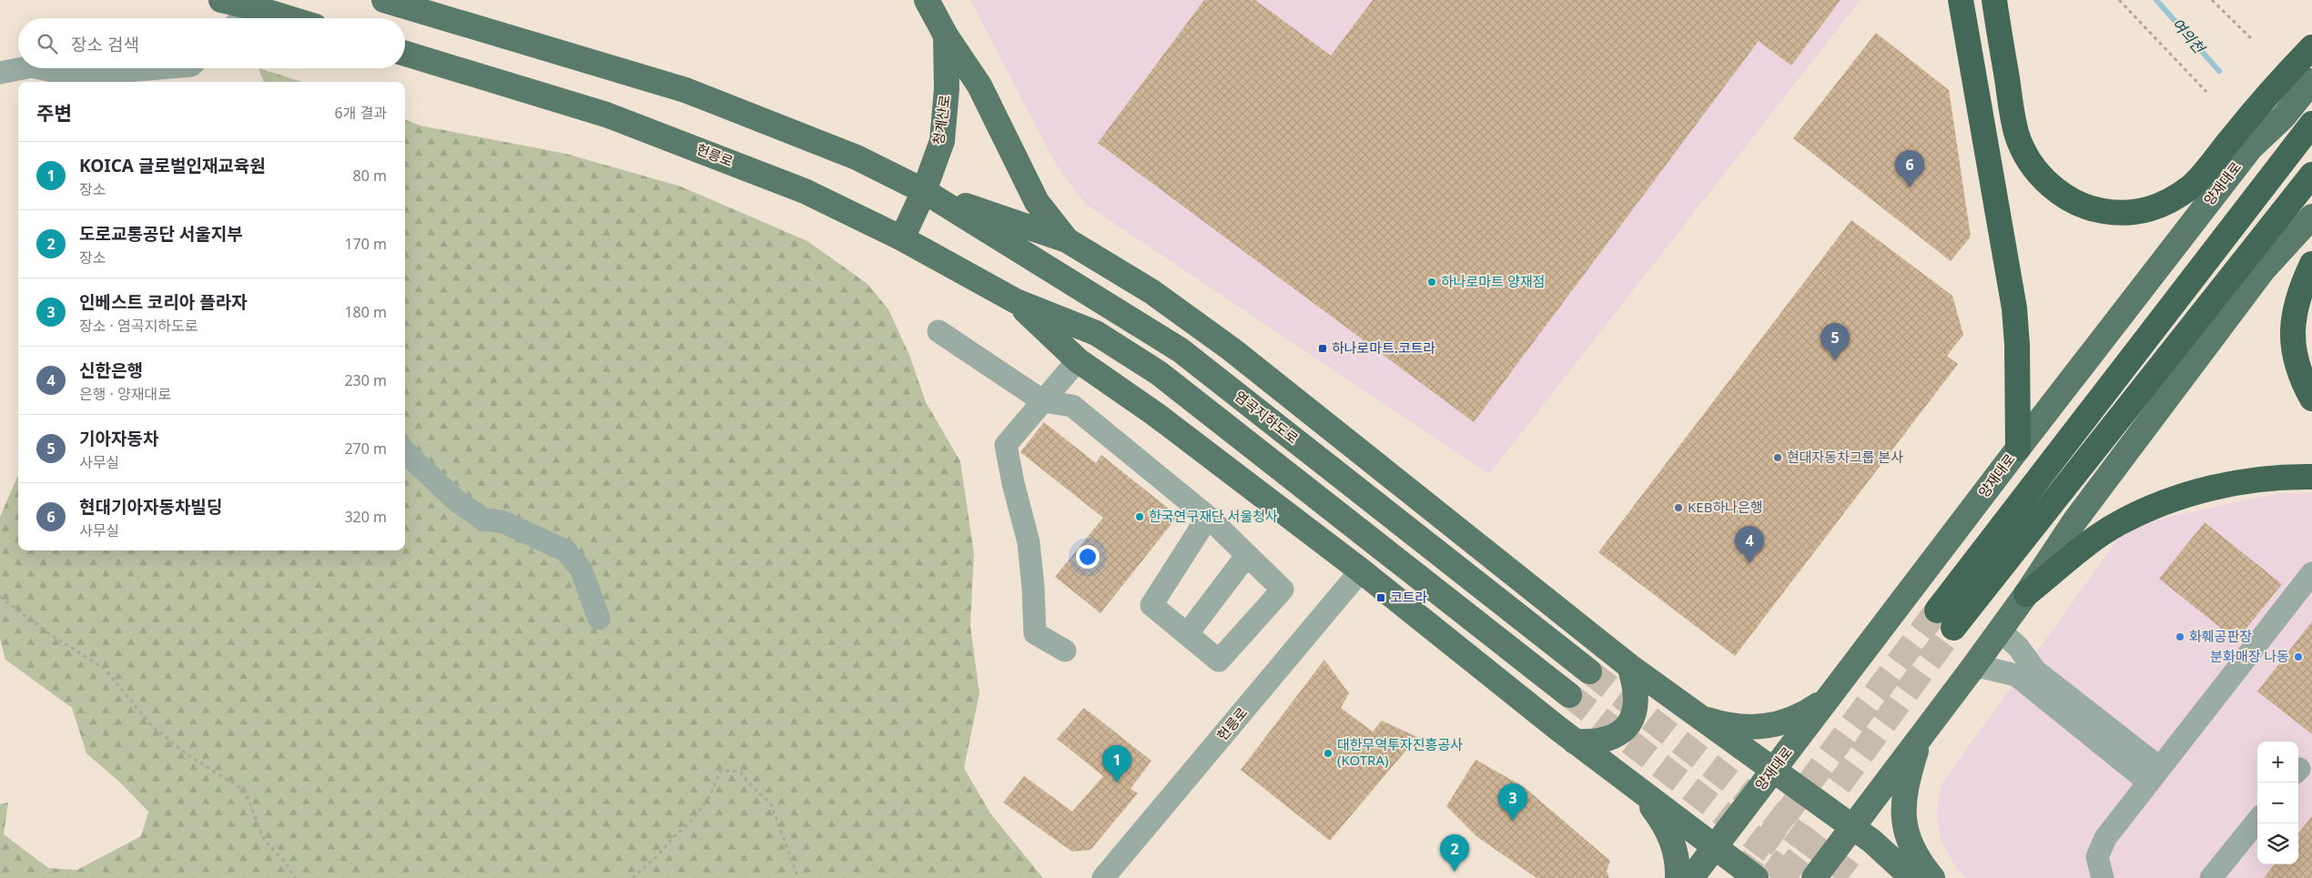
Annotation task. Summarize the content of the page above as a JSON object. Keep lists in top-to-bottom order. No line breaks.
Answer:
{"streets":{"main road":["청계산로","헌릉로","양재대로","염곡지하도로"]},"crossings":[["청계산로","헌릉로"],["청계산로","염곡지하도로"]],"water":["여의천"],"places":{"other":["하나로마트 양재점","현대자동차그룹 본사","KEB하나은행","한국연구재단 서울청사","화훼공판장","분화매장 나동","대한무역투자진흥공사 (KOTRA)"],"transit":["하나로마트.코트라","코트라"]},"page":{"search":"장소 검색","heading":["주변","6개 결과"],"list":[{"mark":"1","name":"KOICA 글로벌인재교육원","note":"장소","value":"80 m"},{"mark":"2","name":"도로교통공단 서울지부","note":"장소","value":"170 m"},{"mark":"3","name":"인베스트 코리아 플라자","note":"장소 · 염곡지하도로","value":"180 m"},{"mark":"4","name":"신한은행","note":"은행 · 양재대로","value":"230 m"},{"mark":"5","name":"기아자동차","note":"사무실","value":"270 m"},{"mark":"6","name":"현대기아자동차빌딩","note":"사무실","value":"320 m"}],"pins":["6","5","4","1","3","2"],"map_buttons":["+","−"]}}
